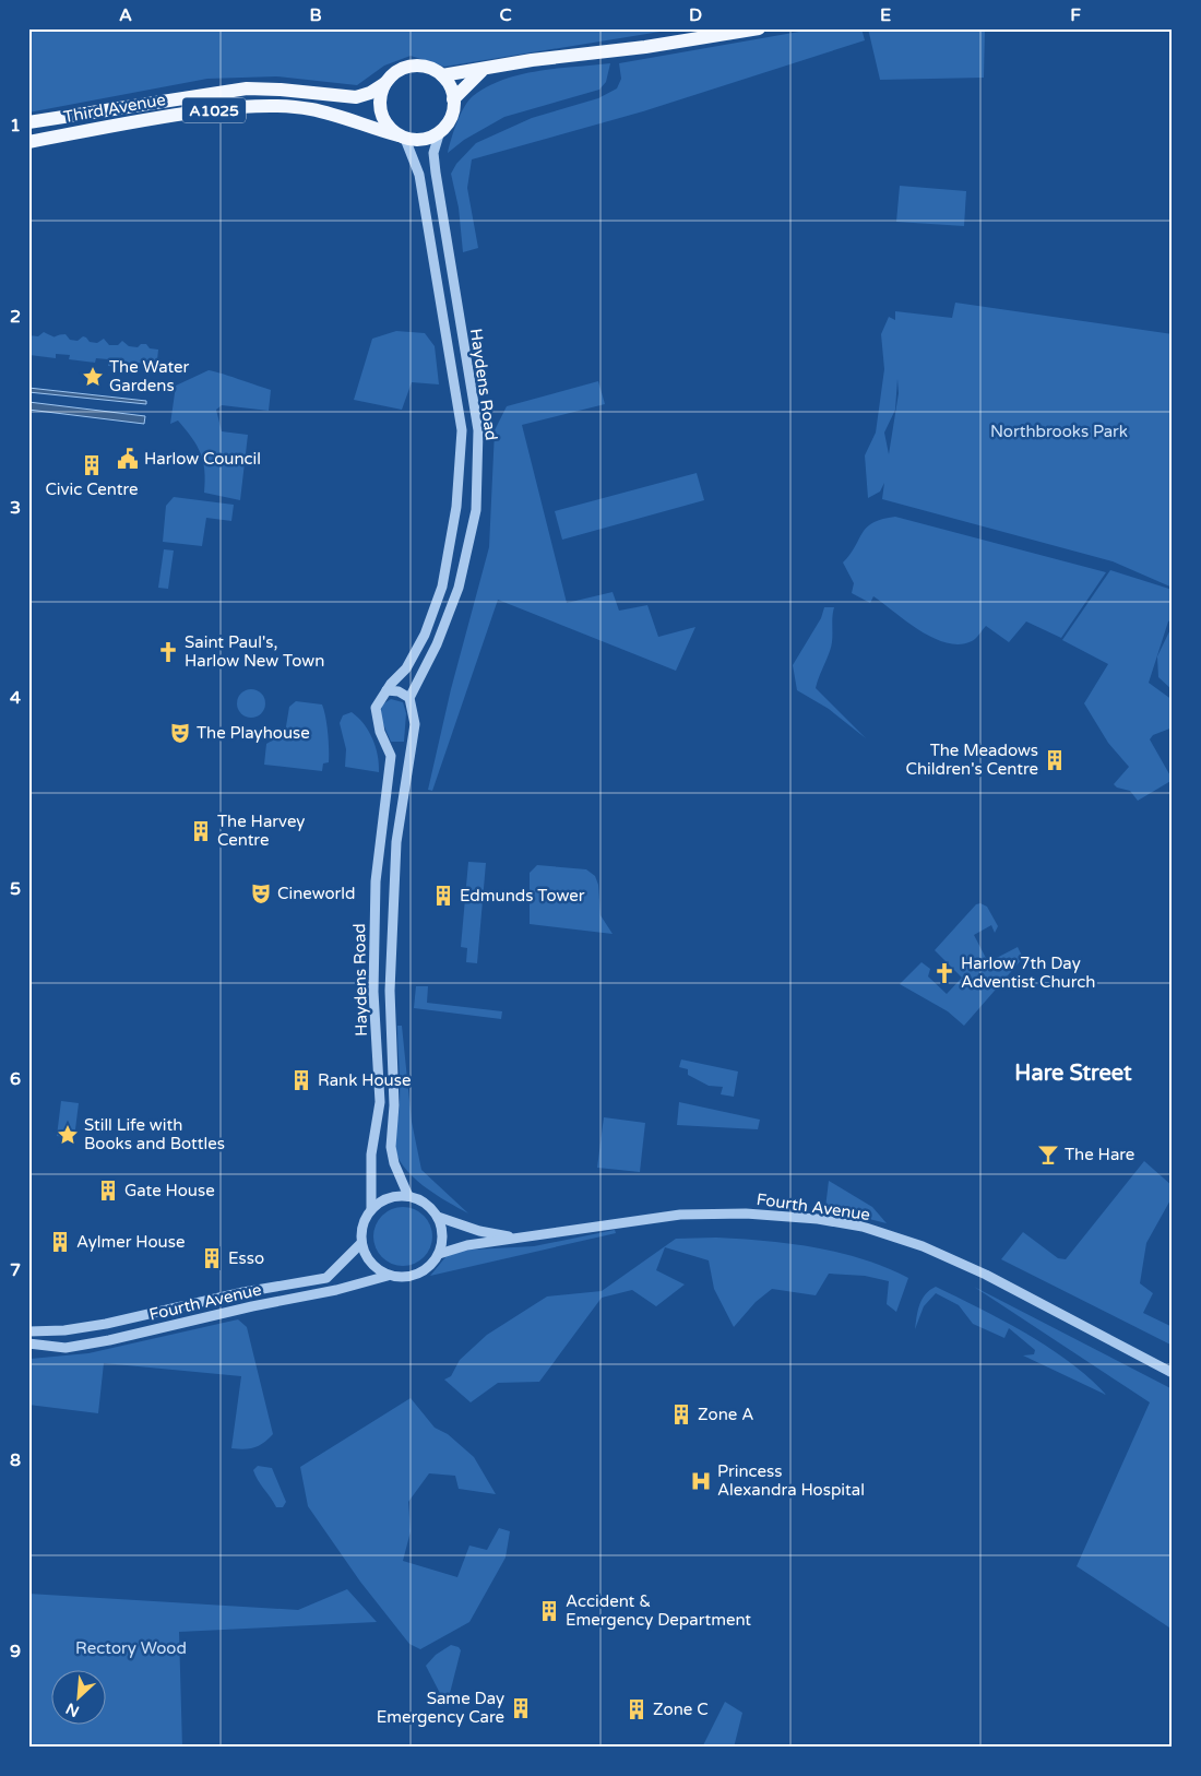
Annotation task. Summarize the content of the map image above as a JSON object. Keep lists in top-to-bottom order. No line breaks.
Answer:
{"streets":{"main road":["Third Avenue","A1025"],"street":["Haydens Road","Fourth Avenue"]},"crossings":[["Third Avenue","A1025"],["Third Avenue","Haydens Road"],["A1025","Haydens Road"],["Haydens Road","Fourth Avenue"]],"districts":["Hare Street"],"parks":["Northbrooks Park","Rectory Wood"],"places":{"place":["The Water Gardens","Still Life with Books and Bottles"],"public building":["Harlow Council"],"building":["Civic Centre","The Meadows Children's Centre","The Harvey Centre","Edmunds Tower","Rank House","Gate House","Aylmer House","Esso","Zone A","Accident & Emergency Department","Same Day Emergency Care","Zone C"],"church":["Saint Paul's, Harlow New Town","Harlow 7th Day Adventist Church"],"theatre":["The Playhouse","Cineworld"],"bar":["The Hare"],"hospital":["Princess Alexandra Hospital"]},"north":"bottom left","grid":{"columns":["A","B","C","D","E","F"],"rows":["1","2","3","4","5","6","7","8","9"]}}
